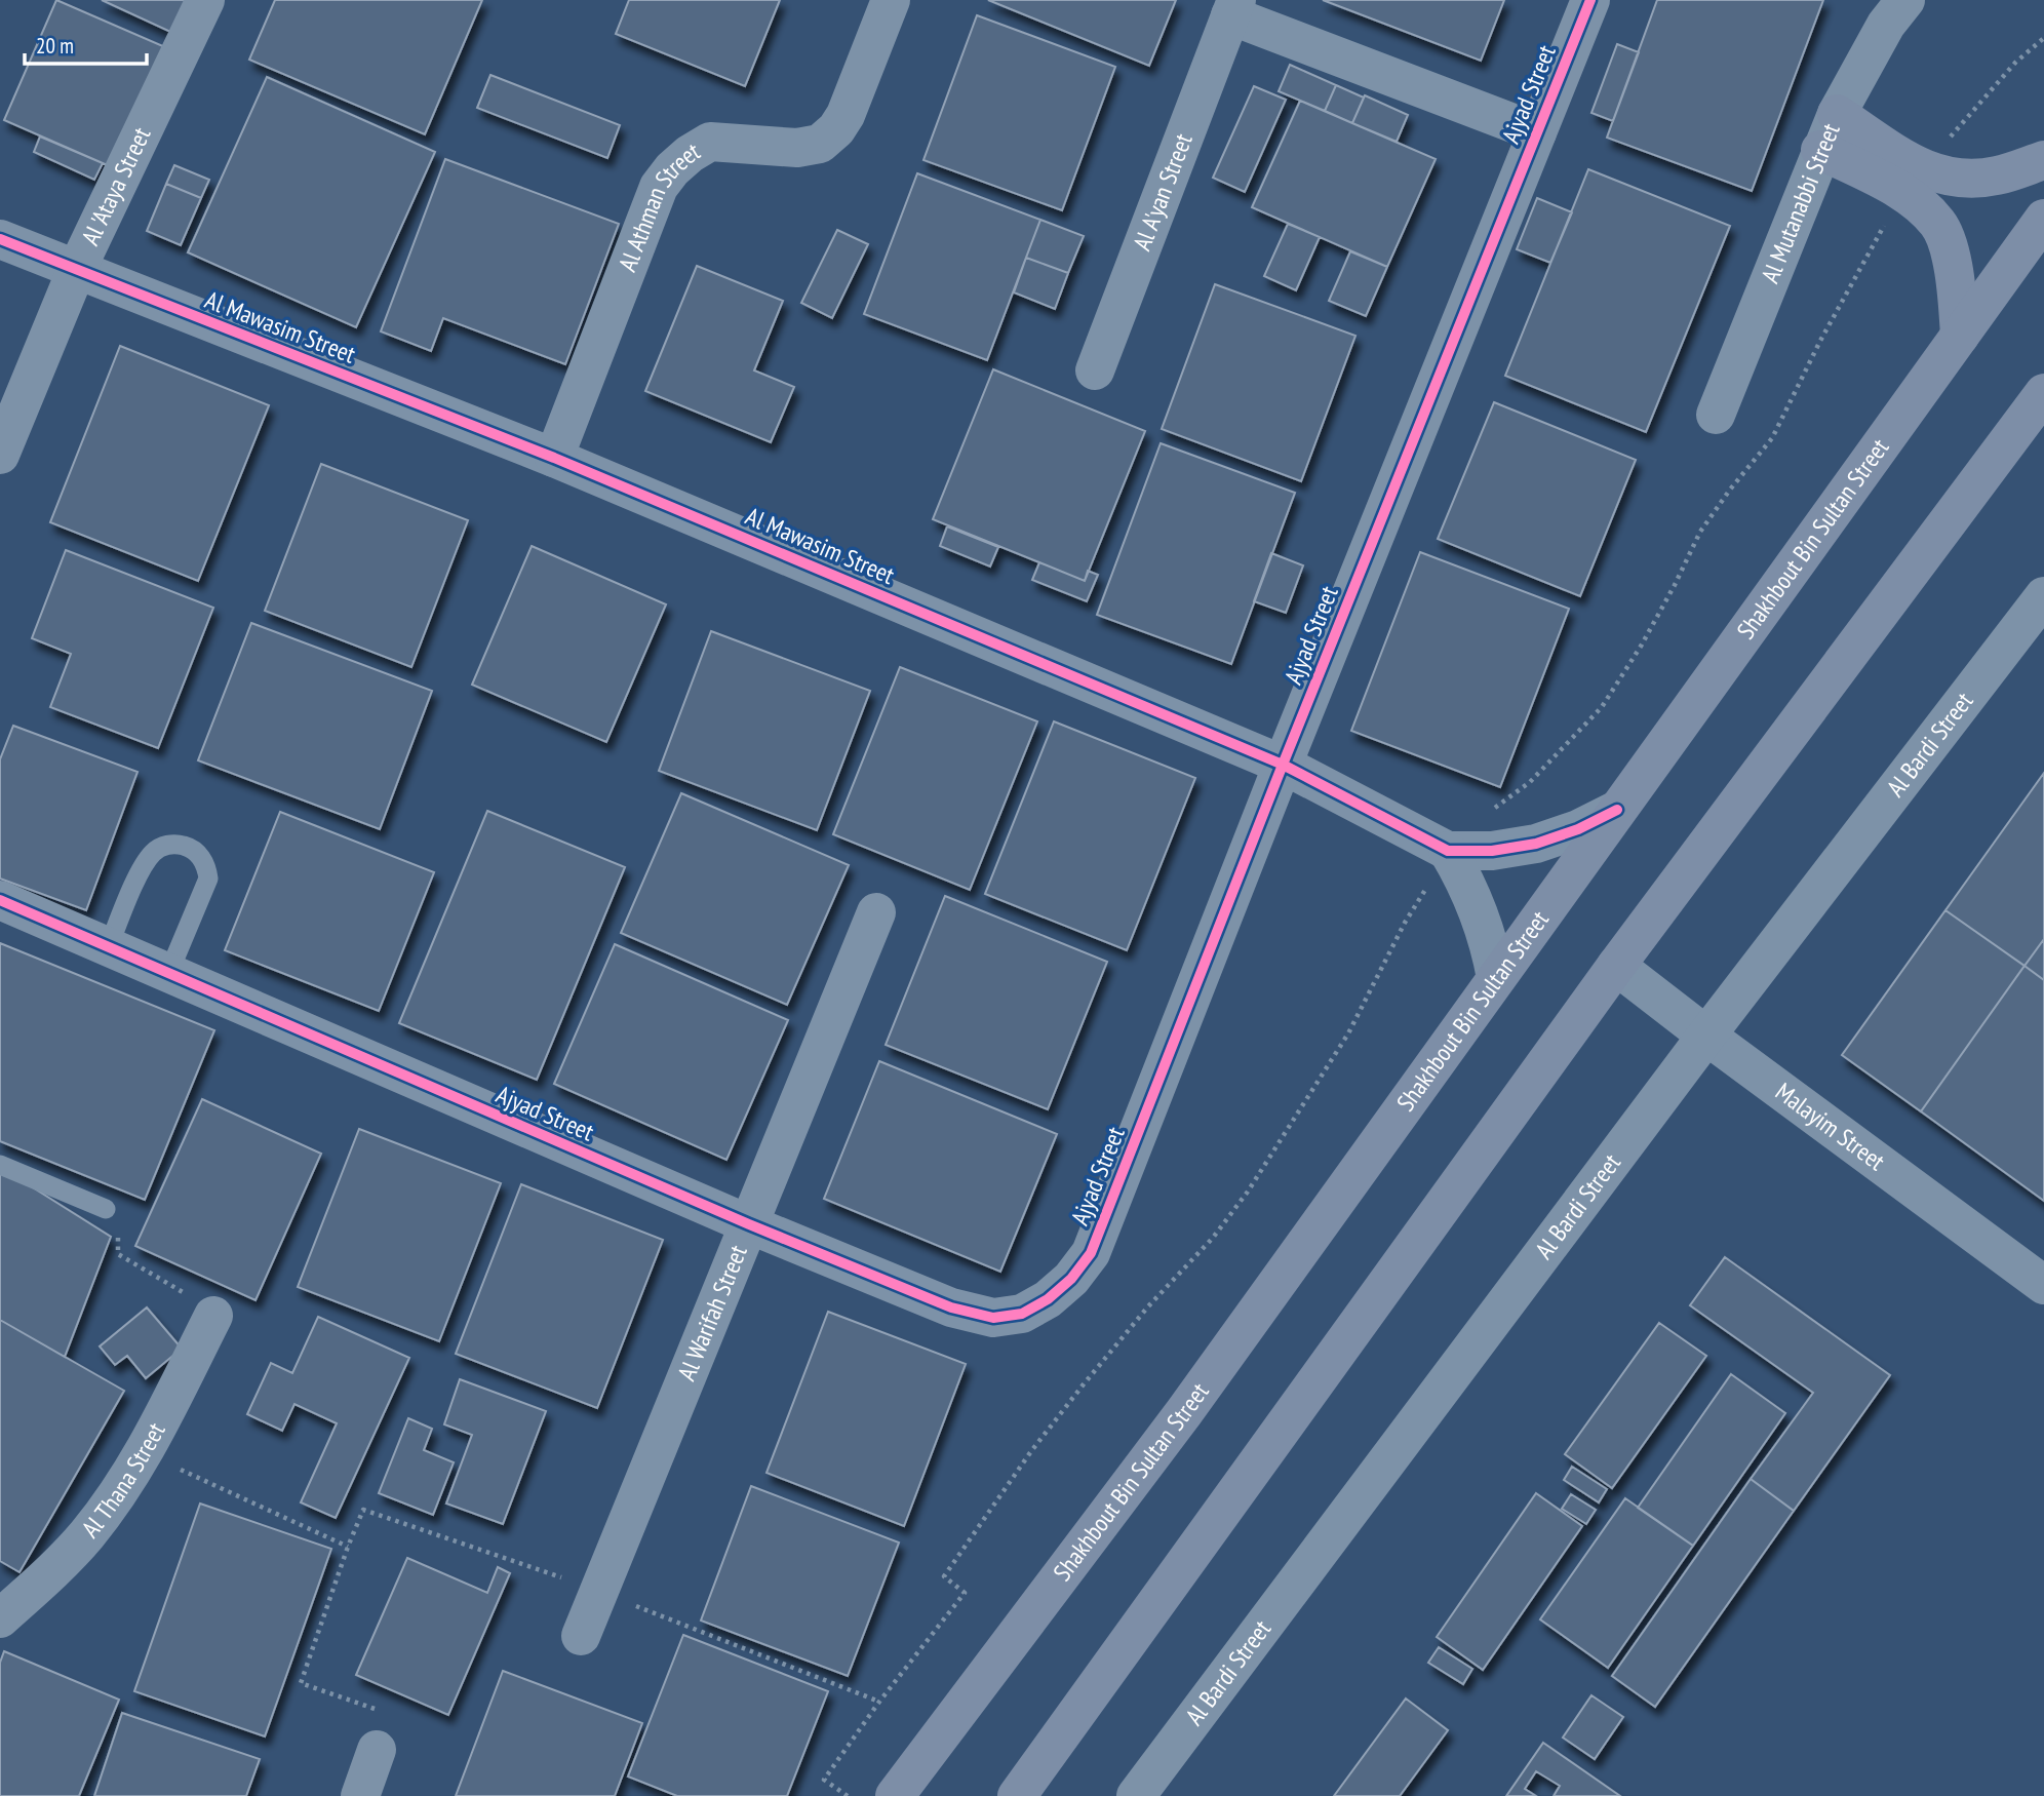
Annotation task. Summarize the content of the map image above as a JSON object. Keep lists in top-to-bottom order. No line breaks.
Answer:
{"streets":{"main road":["Shakhbout Bin Sultan Street"],"street":["Ajyad Street","Al 'Ataya Street","Al A'yan Street","Al Mutanabbi Street","Al Athman Street","Al Mawasim Street","Al Bardi Street","Malayim Street","Al Warifah Street","Al Thana Street"]},"crossings":[["Ajyad Street","Al A'yan Street"],["Ajyad Street","Al Mawasim Street"],["Ajyad Street","Al Warifah Street"],["Al 'Ataya Street","Al Mawasim Street"],["Al Athman Street","Al Mawasim Street"],["Al Mawasim Street","Shakhbout Bin Sultan Street"],["Al Bardi Street","Malayim Street"]],"scale_bar":"20 m"}
